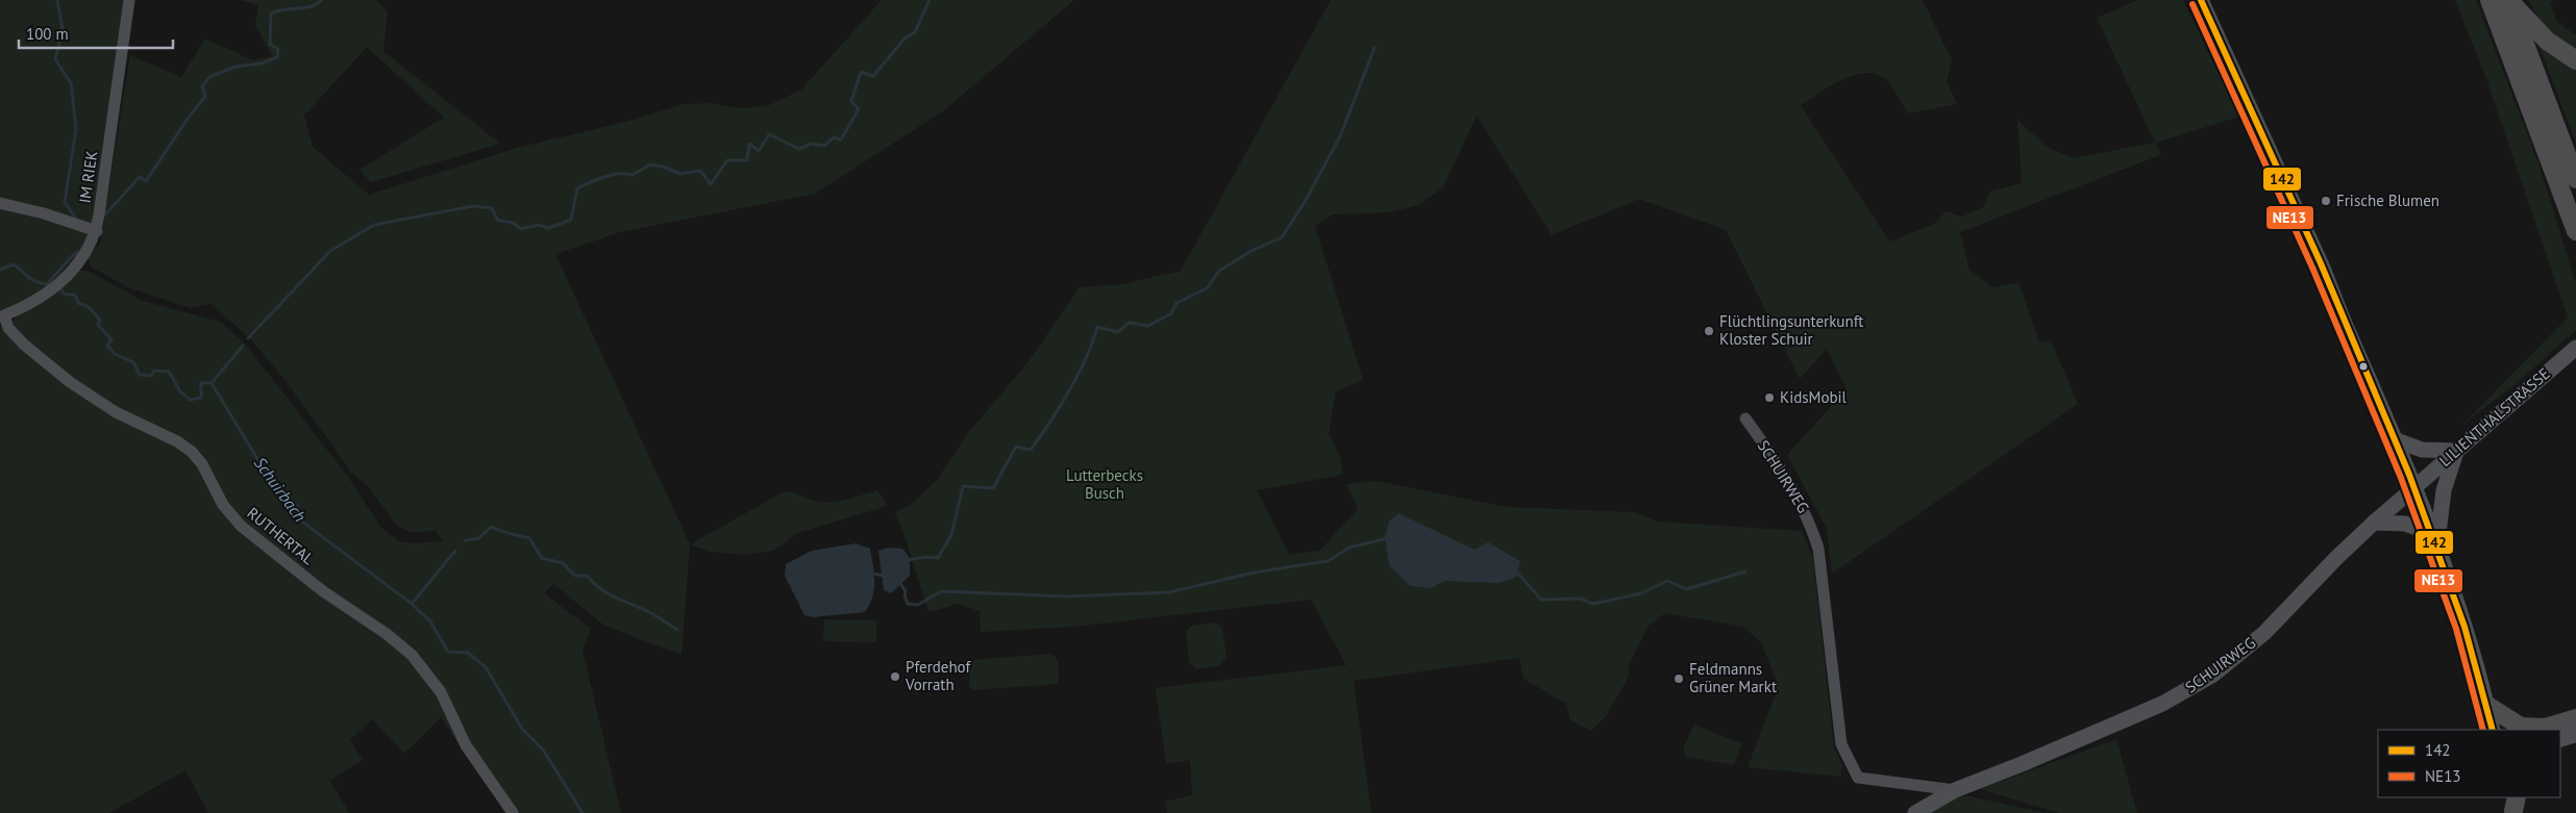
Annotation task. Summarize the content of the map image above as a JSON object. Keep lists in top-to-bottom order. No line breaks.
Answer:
{"streets":{"main road":["LILIENTHALSTRASSE","SCHUIRWEG"],"street":["IM RIEK","RUTHERTAL"]},"crossings":[["IM RIEK","RUTHERTAL"],["LILIENTHALSTRASSE","SCHUIRWEG"]],"water":["Schuirbach"],"parks":["Lutterbecks Busch"],"places":["Frische Blumen","Flüchtlingsunterkunft Kloster Schuir","KidsMobil","Pferdehof Vorrath","Feldmanns Grüner Markt"],"lines":["transit line 142","transit line NE13"],"legend":["142","NE13"],"scale_bar":"100 m"}
